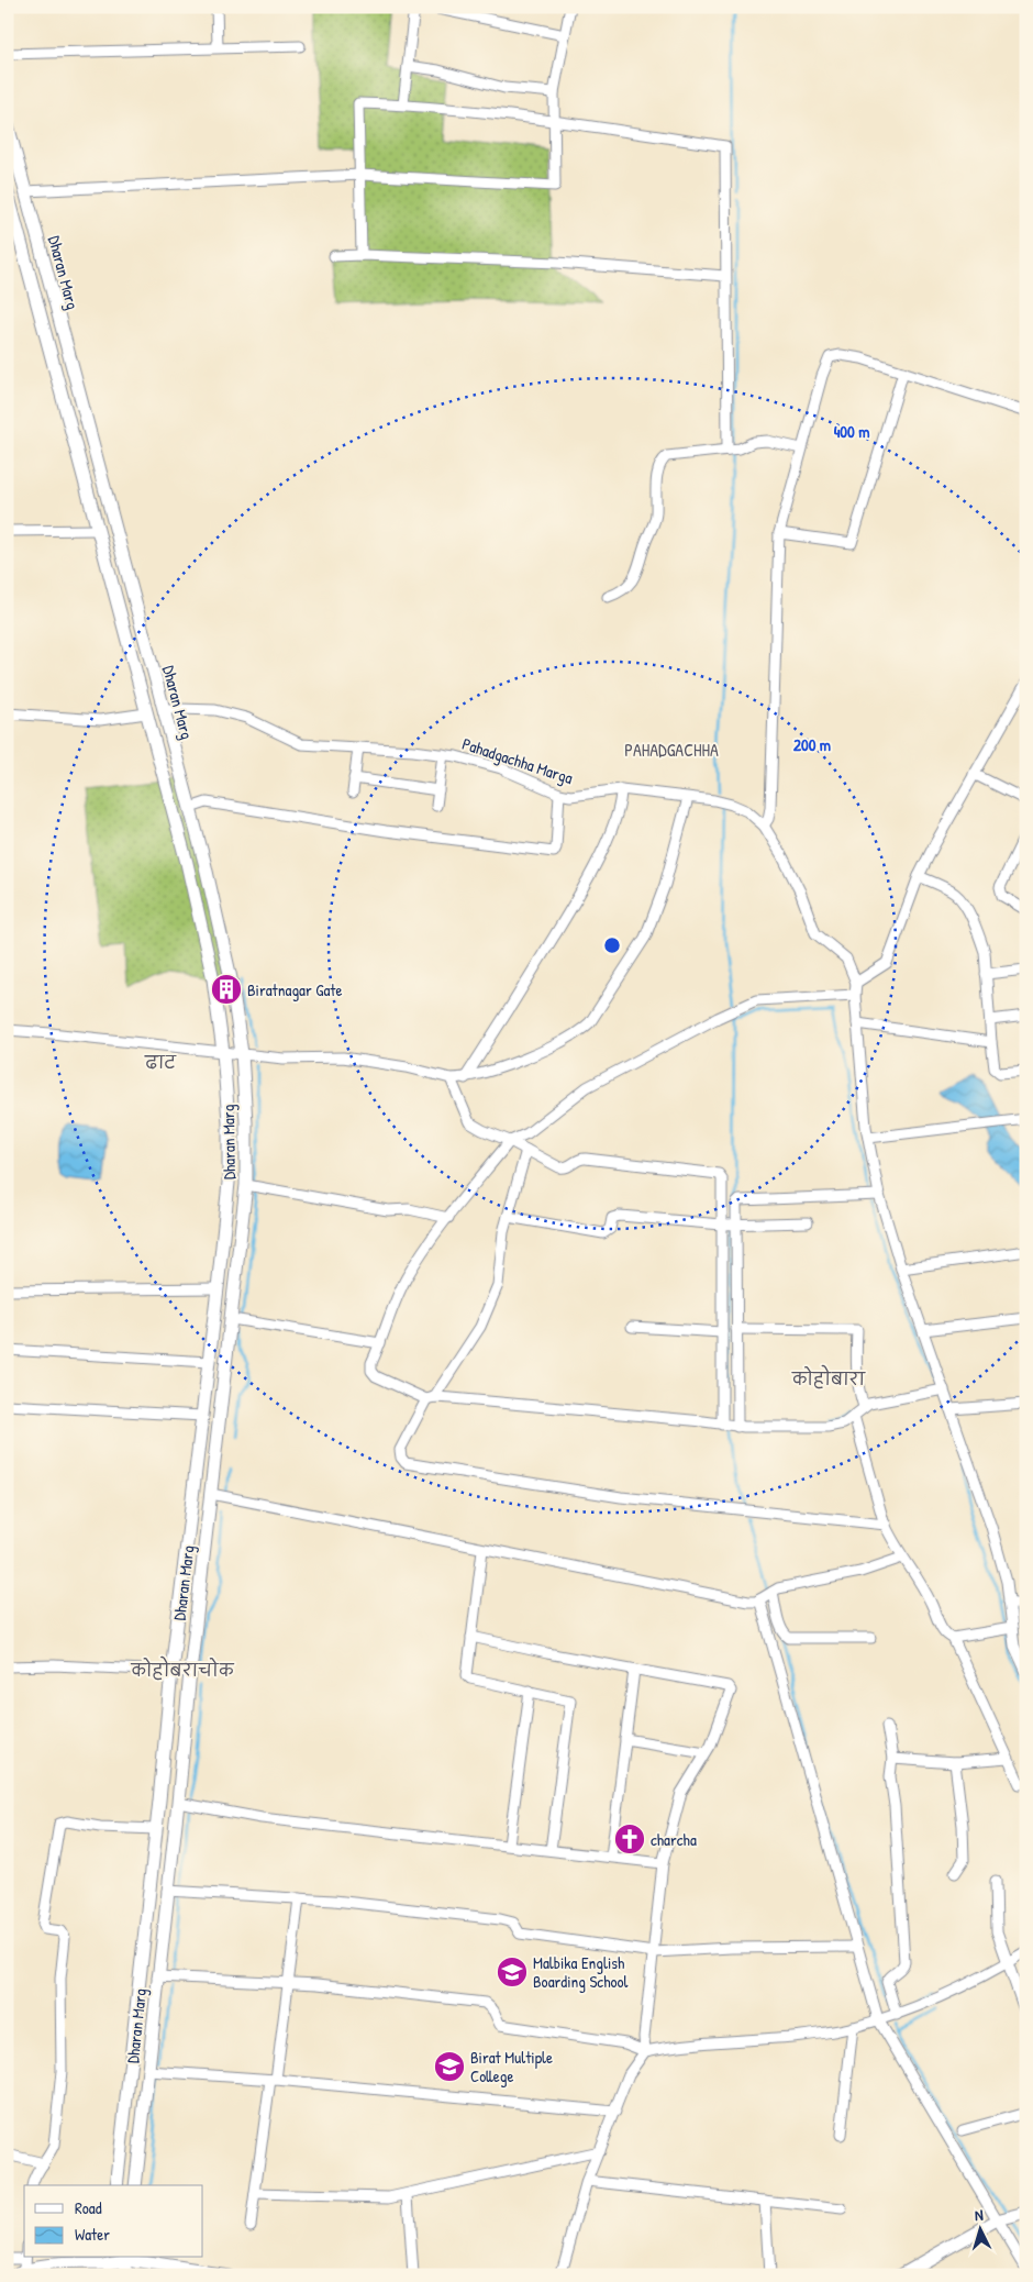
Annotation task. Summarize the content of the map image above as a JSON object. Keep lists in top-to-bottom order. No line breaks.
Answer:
{"streets":{"main road":["Dharan Marg"],"street":["Pahadgachha Marga"]},"crossings":[["Dharan Marg","Pahadgachha Marga"]],"districts":["PAHADGACHHA","ढाट","कोहोबारा","कोहोबराचोक"],"places":{"building":["Biratnagar Gate"],"church":["charcha"],"school or university":["Malbika English Boarding School","Birat Multiple College"]},"legend":["Road","Water"],"north":"top","rings":["400 m","200 m"]}
